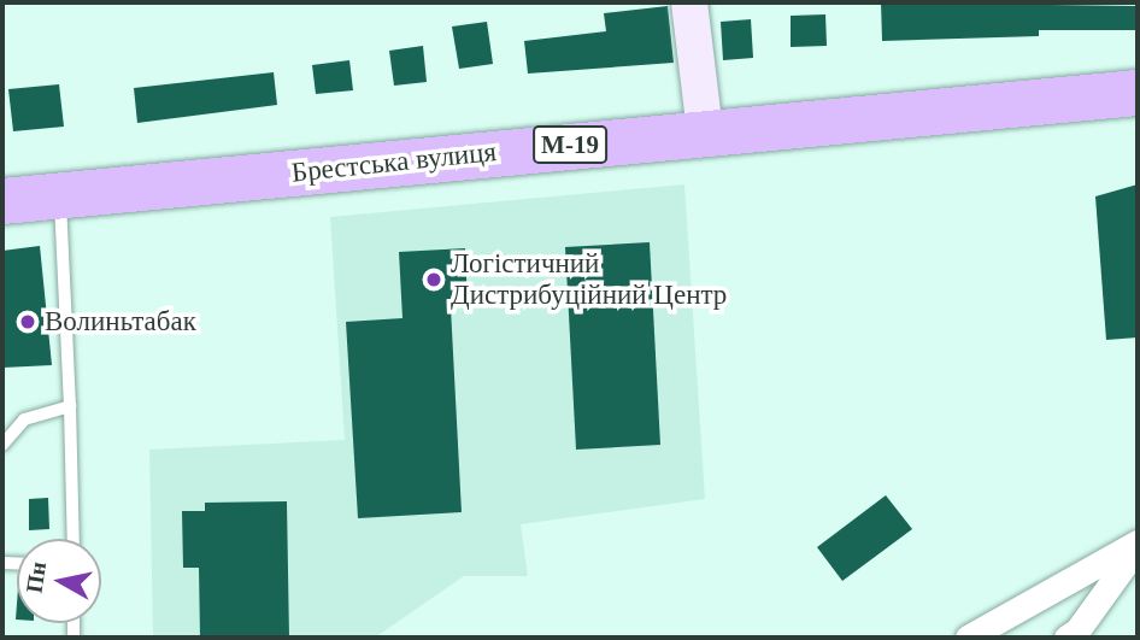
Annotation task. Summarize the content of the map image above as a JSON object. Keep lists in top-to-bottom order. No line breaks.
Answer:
{"streets":{"highway":["М-19","Брестська вулиця"]},"places":["Логістичний Дистрибуційний Центр","Волиньтабак"],"north":"left"}
